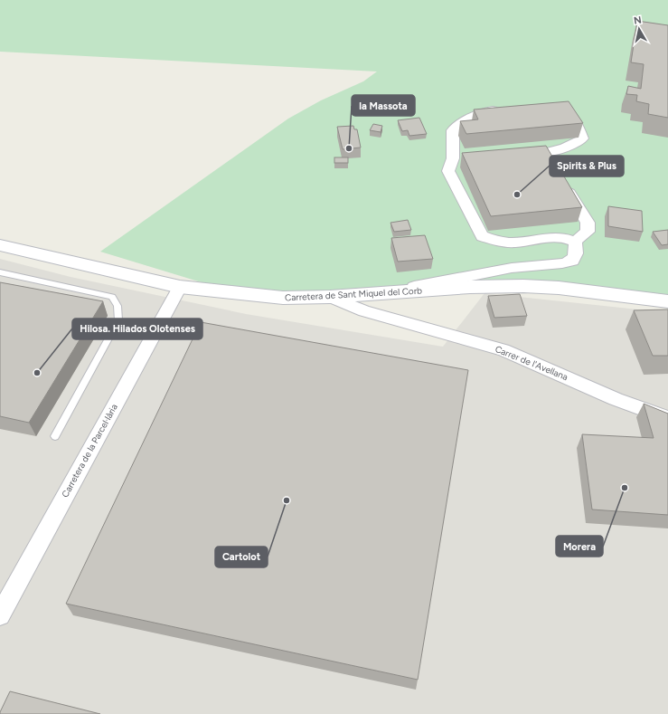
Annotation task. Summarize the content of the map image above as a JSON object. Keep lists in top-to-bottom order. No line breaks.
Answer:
{"streets":{"street":["Carretera de Sant Miquel del Corb","Carrer de l'Avellana","Carretera de la Parcel·lària"]},"crossings":[["Carretera de Sant Miquel del Corb","Carrer de l'Avellana"],["Carretera de Sant Miquel del Corb","Carretera de la Parcel·lària"]],"places":["la Massota","Spirits & Plus","Hilosa. Hilados Olotenses","Morera","Cartolot"],"north":"top"}
